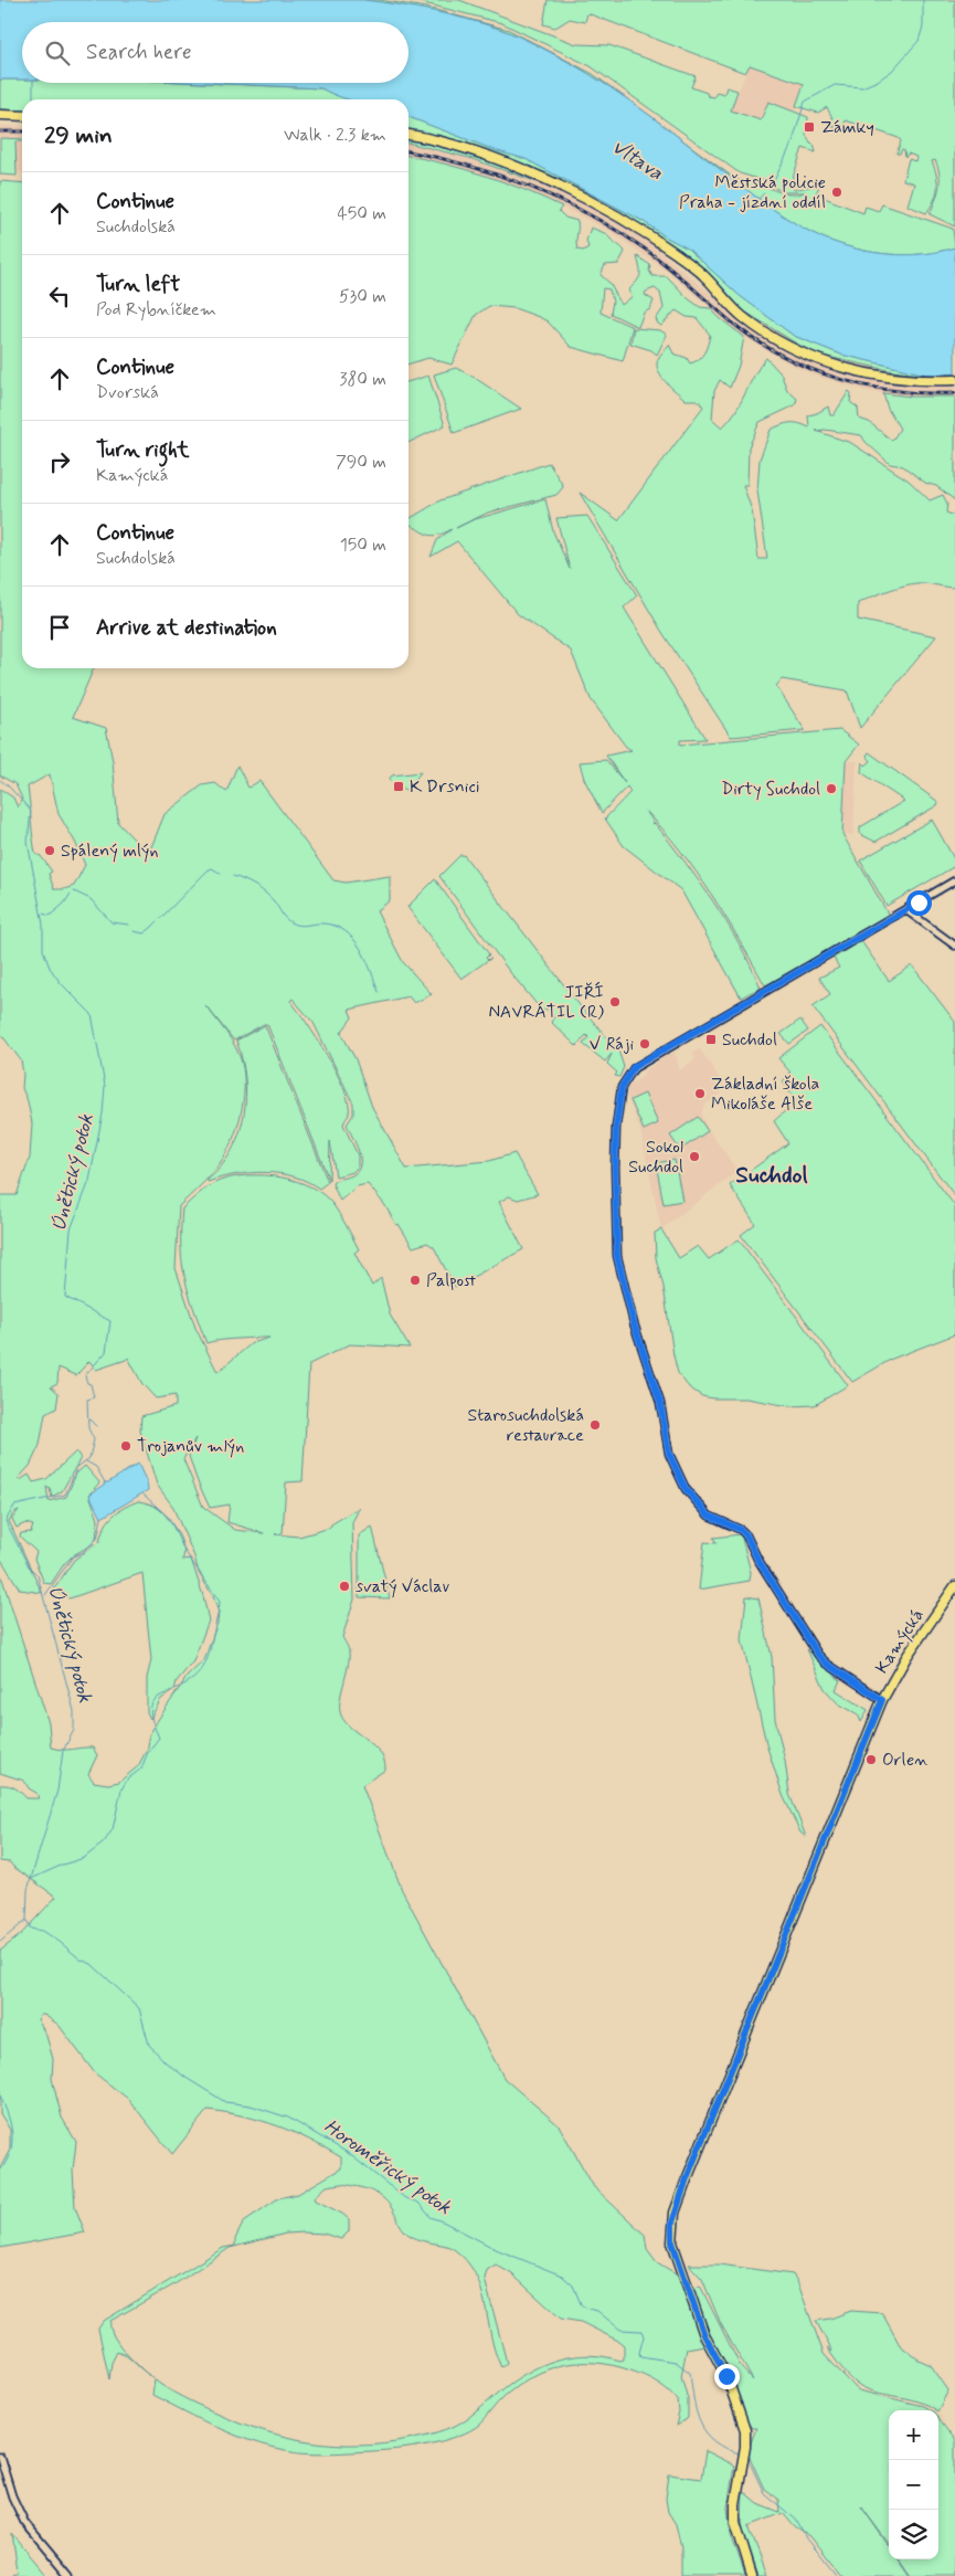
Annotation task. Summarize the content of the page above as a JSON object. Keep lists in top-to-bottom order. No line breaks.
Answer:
{"streets":{"main road":["Kamýcká"]},"districts":["Suchdol"],"water":["Vltava","Únětický potok","Horoměřický potok"],"places":{"transit":["Zámky","K Drsnici","Suchdol"],"other":["Městská policie Praha - jízdní oddíl","Dirty Suchdol","Spálený mlýn","JIŘÍ NAVRÁTIL (R)","V Ráji","Základní škola Mikoláše Alše","Sokol Suchdol","Palpost","Starosuchdolská restaurace","Trojanův mlýn","svatý Václav","Orlen"]},"page":{"search":"Search here","heading":["29 min","Walk · 2.3 km"],"list":[["Continue","Suchdolská","450 m"],["Turn left","Pod Rybníčkem","530 m"],["Continue","Dvorská","380 m"],["Turn right","Kamýcká","790 m"],["Continue","Suchdolská","150 m"],"Arrive at destination"],"map_buttons":["+","−"]}}
